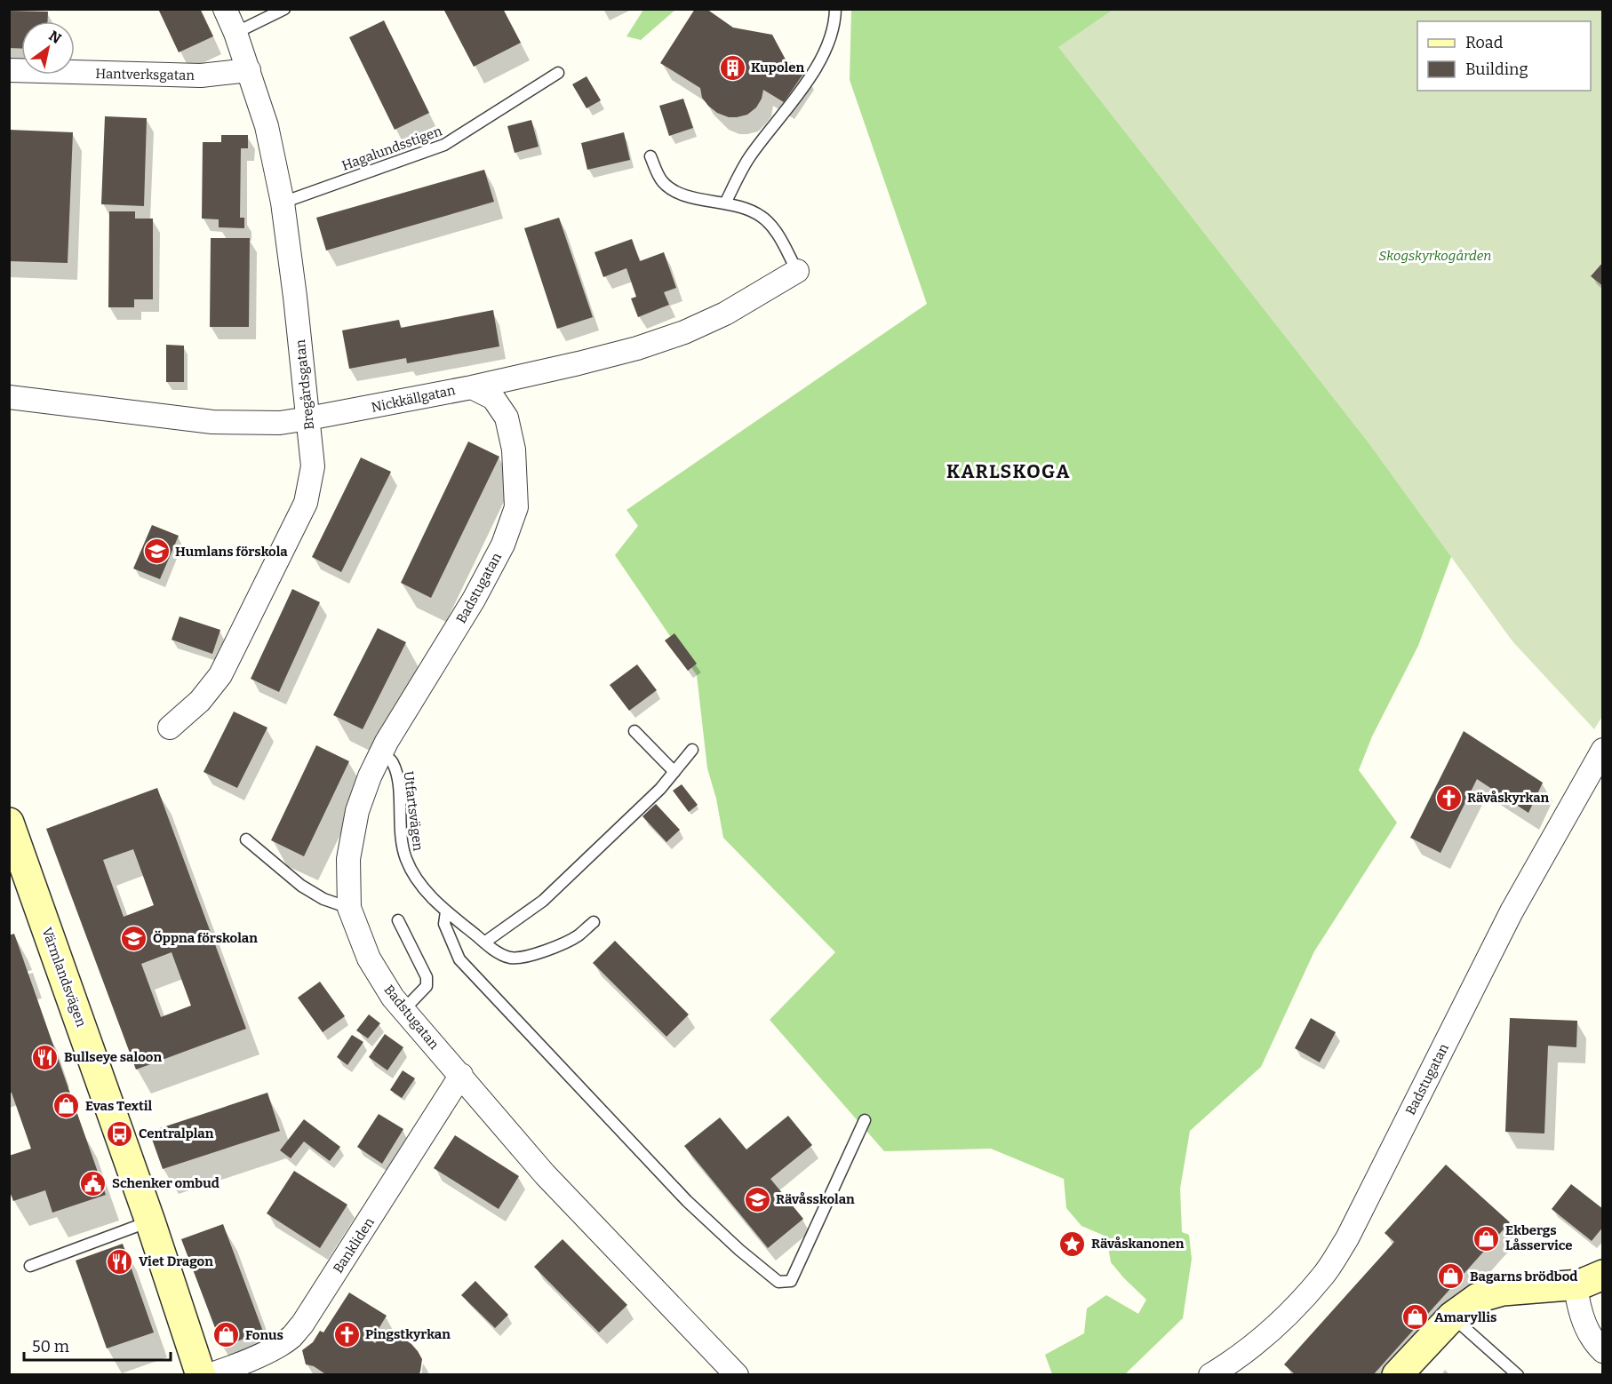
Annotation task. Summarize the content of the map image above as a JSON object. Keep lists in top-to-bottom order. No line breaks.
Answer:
{"streets":{"street":["Hantverksgatan","Bregårdsgatan","Nickkällgatan","Badstugatan","Värmlandsvägen","Bankliden"],"lane":["Hagalundsstigen","Utfartsvägen"]},"crossings":[["Hantverksgatan","Bregårdsgatan"],["Hagalundsstigen","Bregårdsgatan"],["Bregårdsgatan","Nickkällgatan"],["Nickkällgatan","Badstugatan"],["Badstugatan","Utfartsvägen"],["Badstugatan","Bankliden"]],"districts":["KARLSKOGA"],"parks":["Skogskyrkogården"],"places":{"building":["Kupolen"],"school or university":["Humlans förskola","Öppna förskolan","Rävåsskolan"],"church":["Rävåskyrkan","Pingstkyrkan"],"restaurant":["Bullseye saloon","Viet Dragon"],"shop":["Evas Textil","Ekbergs Låsservice","Bagarns brödbod","Amaryllis","Fonus"],"bus stop":["Centralplan"],"public building":["Schenker ombud"],"place":["Rävåskanonen"]},"legend":["Road","Building"],"scale_bar":"50 m","north":"top right"}
